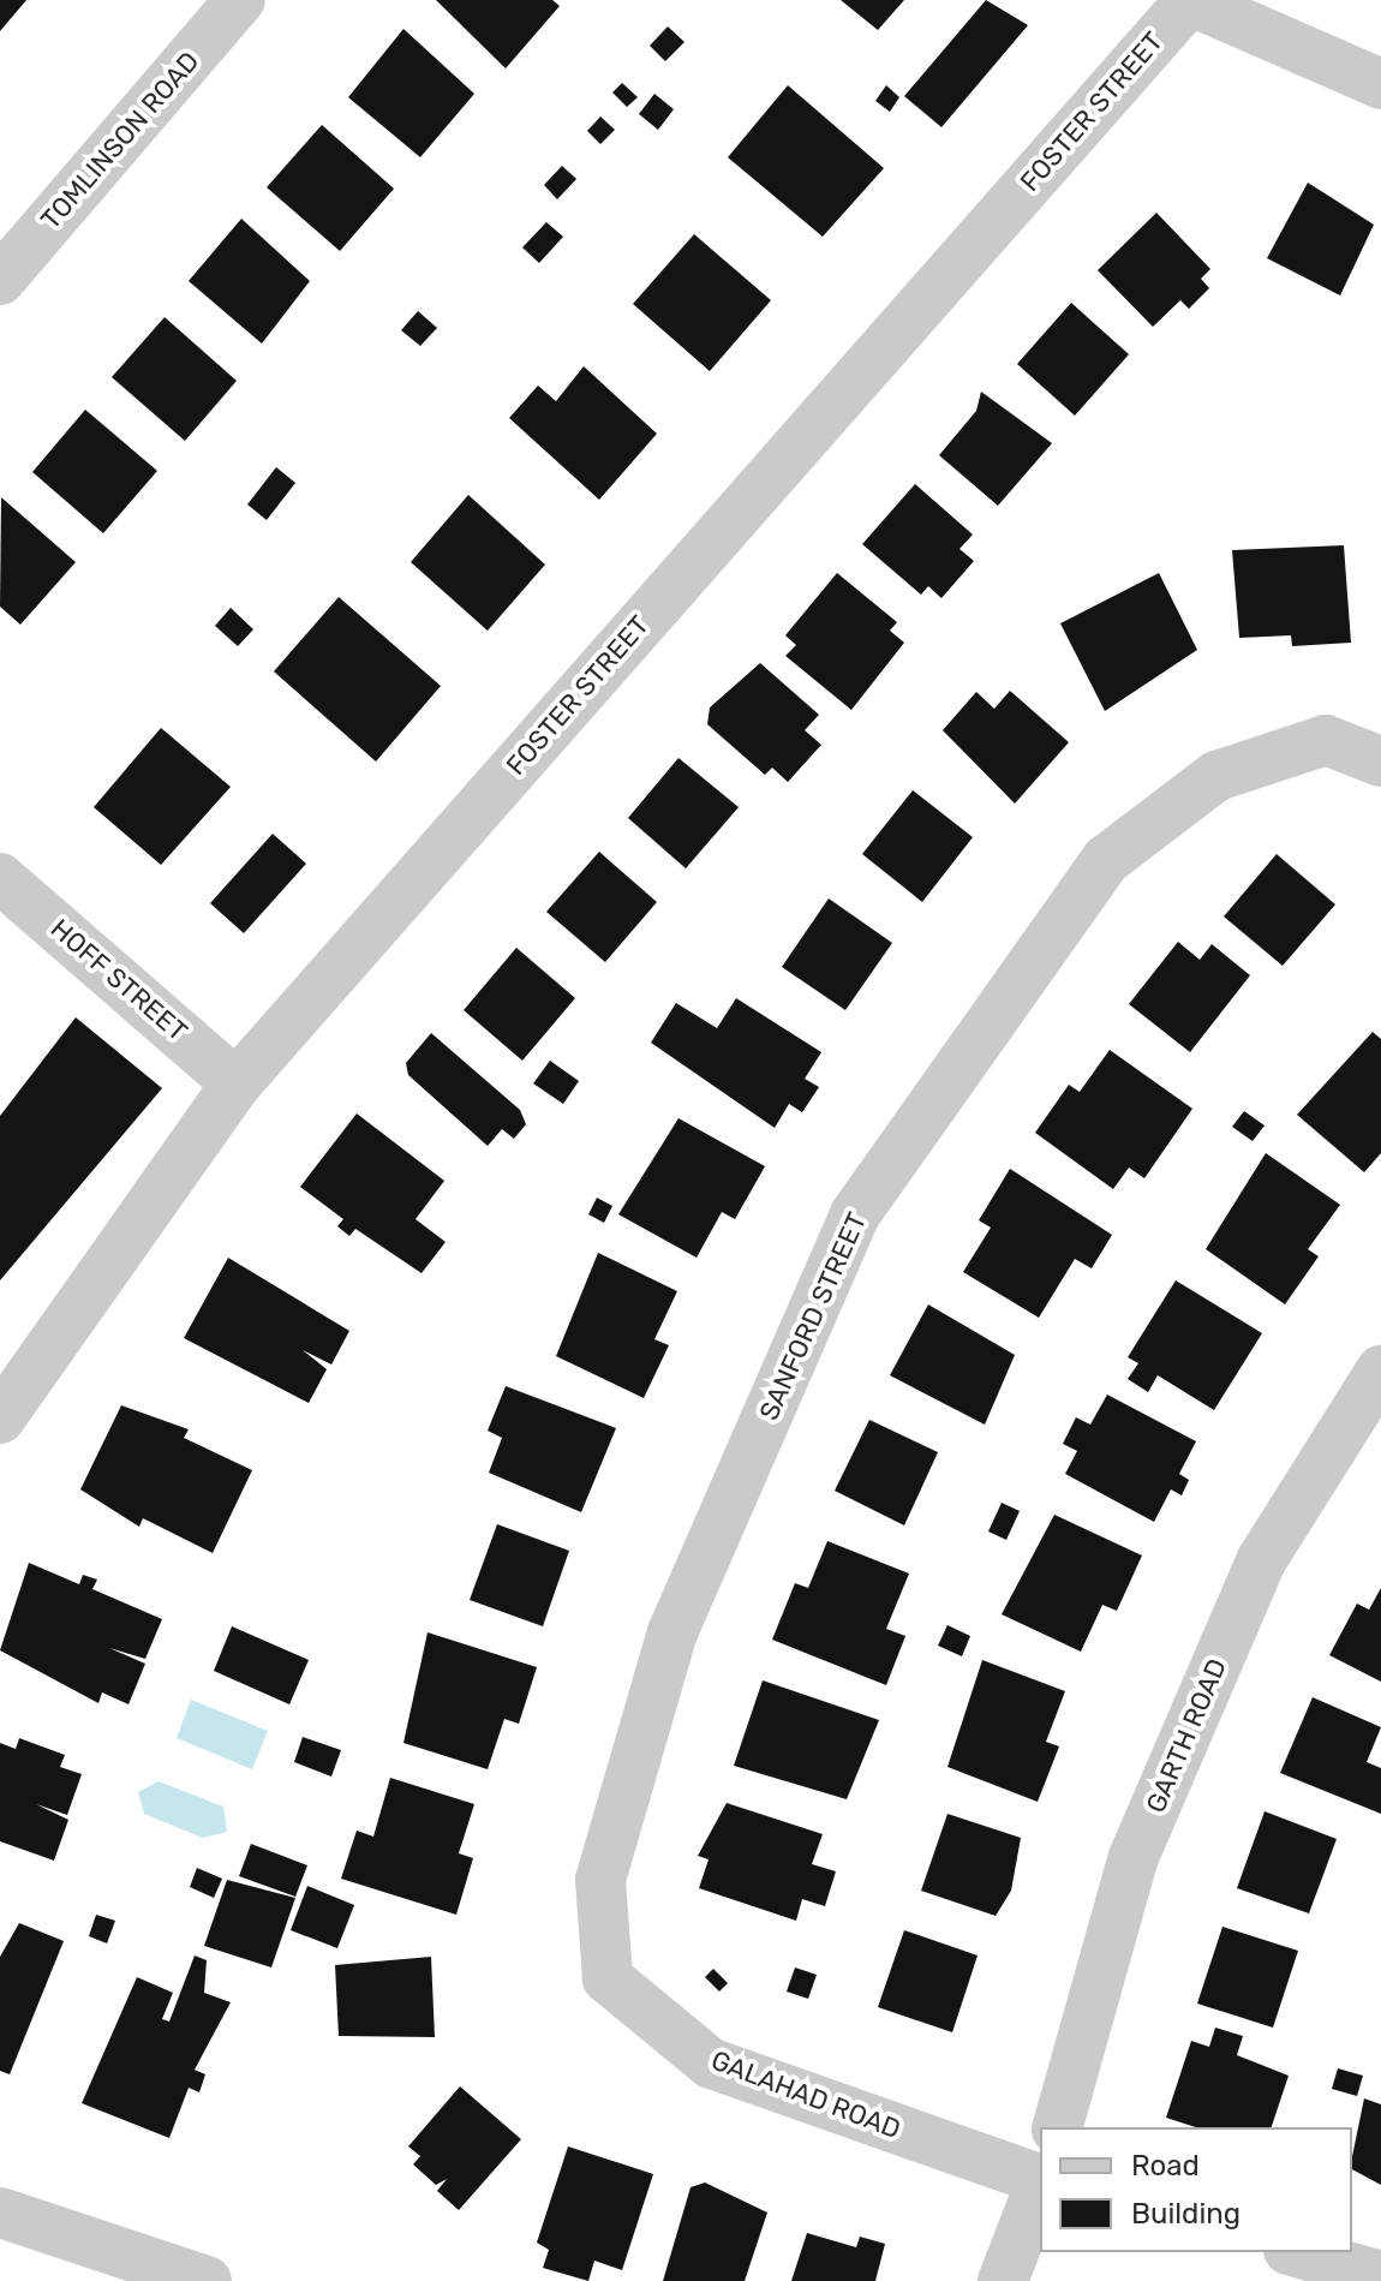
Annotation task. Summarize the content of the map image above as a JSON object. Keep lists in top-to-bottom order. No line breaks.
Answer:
{"streets":{"street":["FOSTER STREET","TOMLINSON ROAD","HOFF STREET","SANFORD STREET","GARTH ROAD","GALAHAD ROAD"]},"crossings":[["FOSTER STREET","HOFF STREET"],["SANFORD STREET","GALAHAD ROAD"]],"legend":["Road","Building"]}
